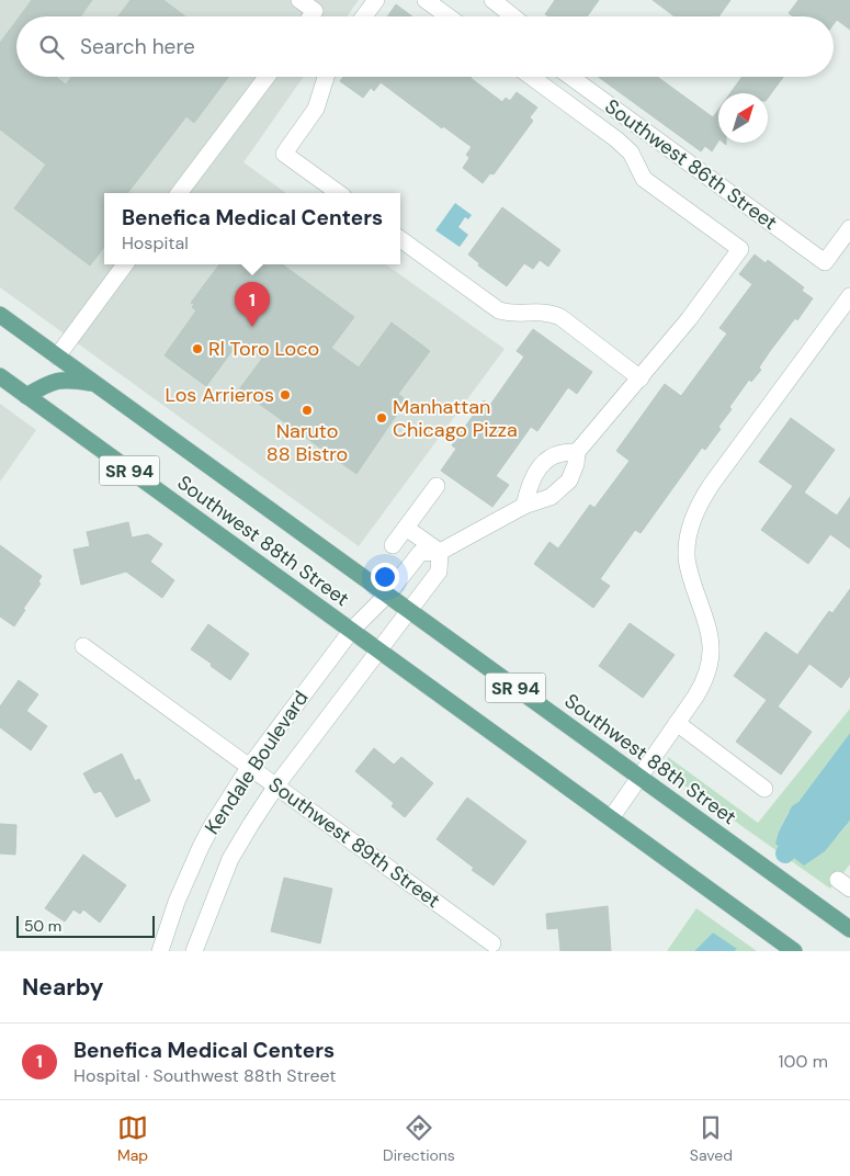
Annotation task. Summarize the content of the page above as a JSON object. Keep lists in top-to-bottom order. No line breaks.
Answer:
{"streets":{"main road":["SR 94","Southwest 88th Street"],"street":["Southwest 86th Street","Kendale Boulevard","Southwest 89th Street"]},"crossings":[["Southwest 88th Street","Kendale Boulevard"],["Kendale Boulevard","Southwest 89th Street"]],"places":["Rl Toro Loco","Los Arrieros","Naruto 88 Bistro","Manhattan Chicago Pizza"],"scale_bar":"50 m","north":"top right","page":{"search":"Search here","popup":["Benefica Medical Centers","Hospital"],"pins":"1","scale":"50 m","heading":"Nearby","list":[{"mark":"1","name":"Benefica Medical Centers","note":"Hospital · Southwest 88th Street","value":"100 m"}],"nav":["Map","Directions","Saved"]}}
